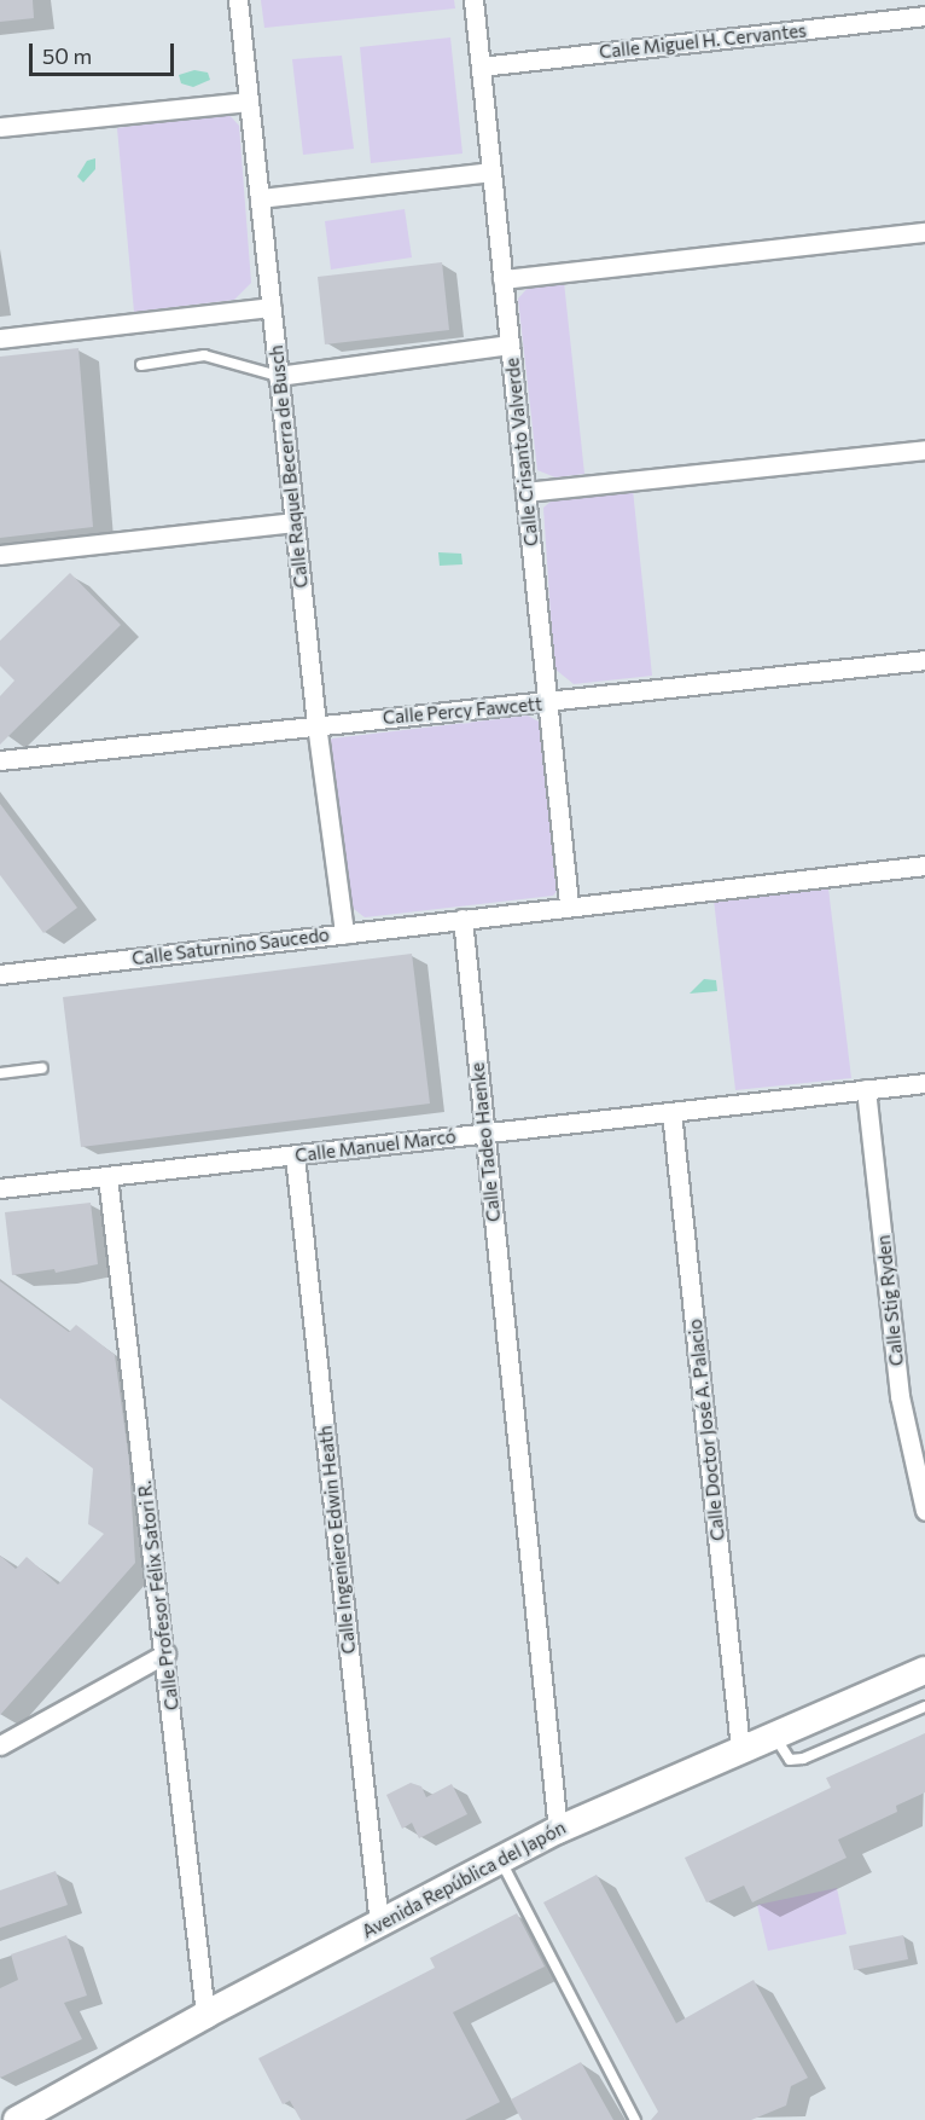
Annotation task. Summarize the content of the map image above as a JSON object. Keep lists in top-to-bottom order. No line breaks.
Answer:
{"streets":{"street":["Calle Miguel H. Cervantes","Calle Crisanto Valverde","Calle Raquel Becerra de Busch","Calle Percy Fawcett","Calle Saturnino Saucedo","Calle Tadeo Haenke","Calle Manuel Marcó","Calle Stig Ryden","Calle Doctor José A. Palacio","Calle Ingeniero Edwin Heath","Calle Profesor Félix Satori R.","Avenida República del Japón"]},"crossings":[["Calle Miguel H. Cervantes","Calle Crisanto Valverde"],["Calle Crisanto Valverde","Calle Percy Fawcett"],["Calle Raquel Becerra de Busch","Calle Percy Fawcett"],["Calle Raquel Becerra de Busch","Calle Saturnino Saucedo"],["Calle Saturnino Saucedo","Calle Tadeo Haenke"],["Calle Tadeo Haenke","Calle Manuel Marcó"],["Calle Tadeo Haenke","Avenida República del Japón"],["Calle Manuel Marcó","Calle Stig Ryden"],["Calle Manuel Marcó","Calle Doctor José A. Palacio"],["Calle Manuel Marcó","Calle Ingeniero Edwin Heath"],["Calle Manuel Marcó","Calle Profesor Félix Satori R."],["Calle Doctor José A. Palacio","Avenida República del Japón"],["Calle Ingeniero Edwin Heath","Avenida República del Japón"],["Calle Profesor Félix Satori R.","Avenida República del Japón"]],"scale_bar":"50 m"}
